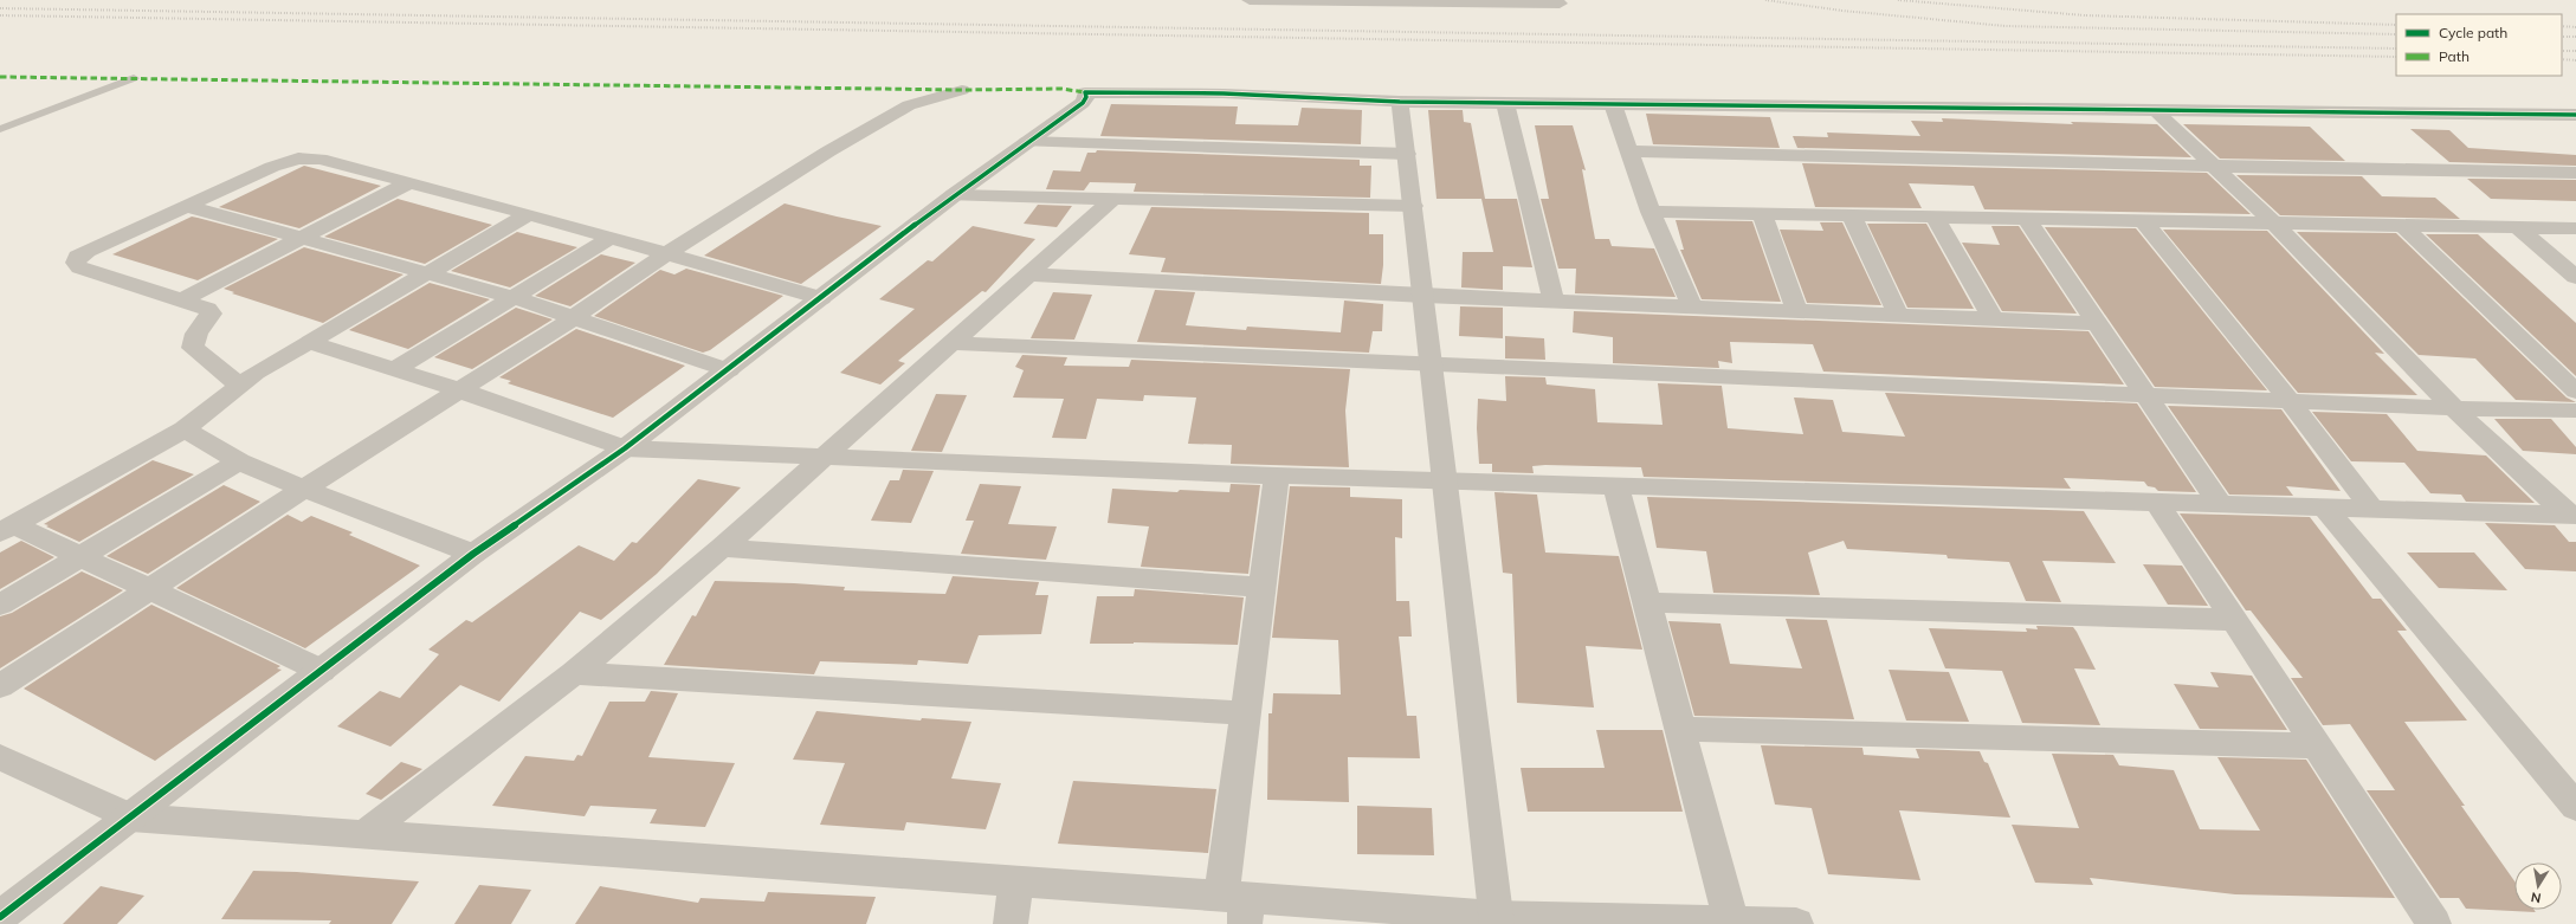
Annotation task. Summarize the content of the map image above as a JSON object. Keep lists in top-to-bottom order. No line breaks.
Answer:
{"legend":["Cycle path","Path"],"north":"bottom"}
